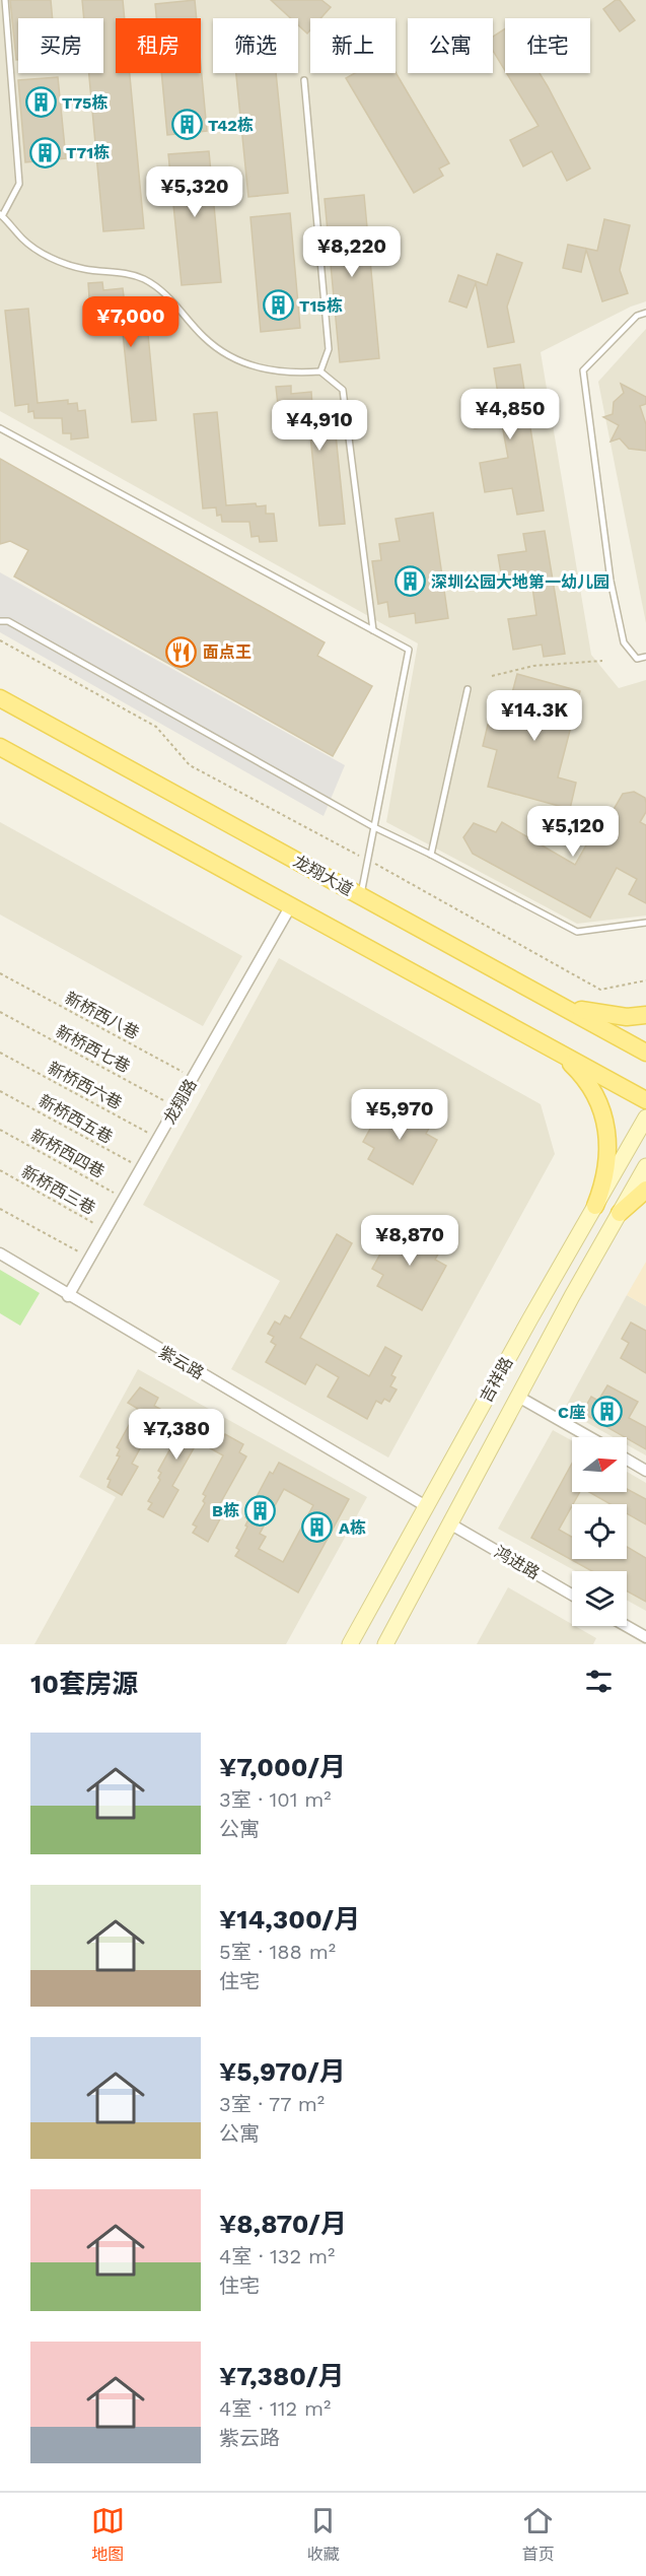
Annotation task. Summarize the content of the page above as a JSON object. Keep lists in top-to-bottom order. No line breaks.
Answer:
{"streets":{"main road":["龙翔大道","吉祥路"],"street":["龙翔路","紫云路","鸿进路"],"path":["新桥西八巷","新桥西七巷","新桥西六巷","新桥西五巷","新桥西四巷","新桥西三巷"]},"crossings":[["新桥西八巷","龙翔路"],["新桥西七巷","龙翔路"],["新桥西六巷","龙翔路"],["龙翔路","新桥西五巷"],["龙翔路","新桥西四巷"],["龙翔路","新桥西三巷"],["龙翔路","紫云路"],["紫云路","吉祥路"],["吉祥路","鸿进路"]],"places":{"building":["T75栋","T42栋","T71栋","T15栋","深圳公园大地第一幼儿园","C座","B栋","A栋"],"restaurant":["面点王"]},"north":"right","page":{"chip":["买房","租房","筛选","新上","公寓","住宅"],"price":["¥5,320","¥8,220","¥7,000","¥4,850","¥4,910","¥14.3K","¥5,120","¥5,970","¥8,870","¥7,380"],"heading":"10套房源","list":[{"name":"¥7,000/月","note":"3室 · 101 m² · 公寓"},{"name":"¥14,300/月","note":"5室 · 188 m² · 住宅"},{"name":"¥5,970/月","note":"3室 · 77 m² · 公寓"},{"name":"¥8,870/月","note":"4室 · 132 m² · 住宅"},{"name":"¥7,380/月","note":"4室 · 112 m² · 紫云路"}],"tabs":["地图","收藏","首页"]}}
